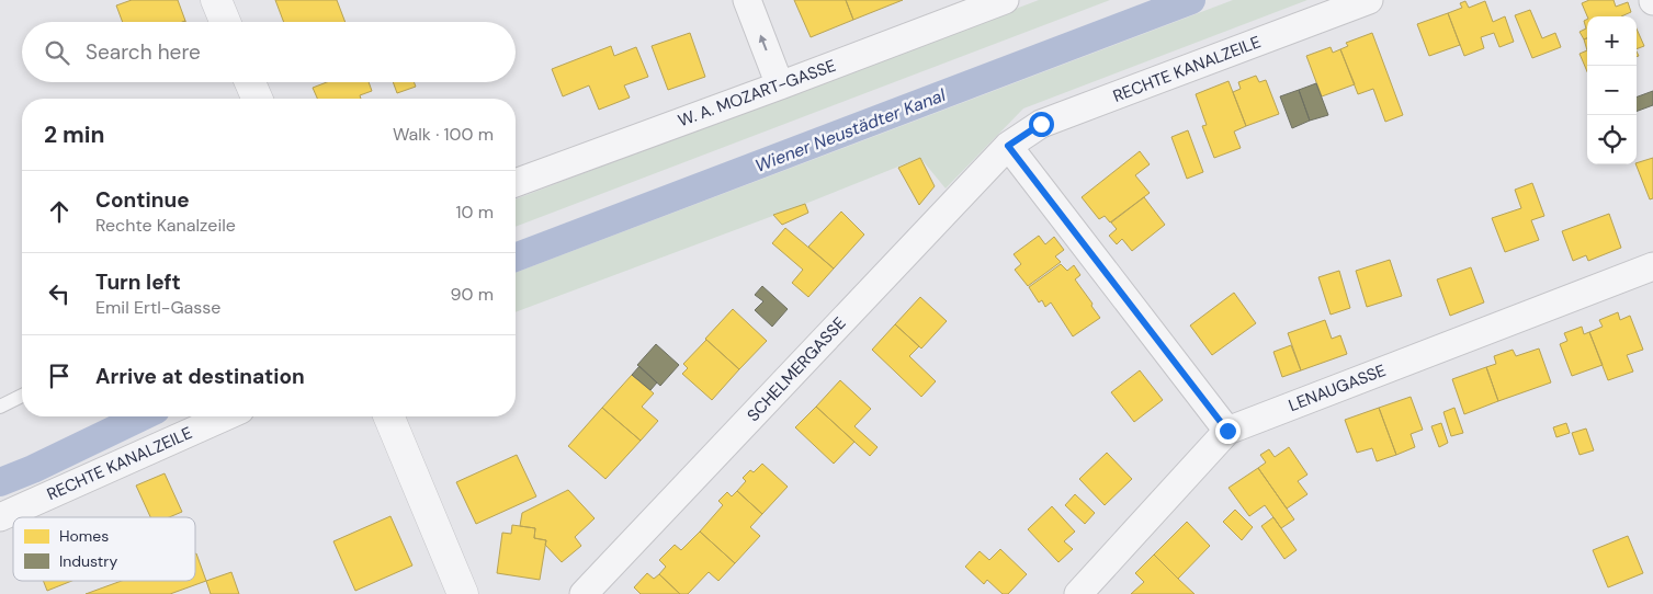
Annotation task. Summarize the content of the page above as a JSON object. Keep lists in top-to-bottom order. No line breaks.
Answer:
{"streets":{"street":["RECHTE KANALZEILE","W. A. MOZART-GASSE","SCHELMERGASSE","LENAUGASSE"]},"crossings":[["RECHTE KANALZEILE","SCHELMERGASSE"]],"water":["Wiener Neustädter Kanal"],"legend":["Homes","Industry"],"page":{"map_buttons":["+","−"],"search":"Search here","heading":["2 min","Walk · 100 m"],"list":[["Continue","Rechte Kanalzeile","10 m"],["Turn left","Emil Ertl-Gasse","90 m"],"Arrive at destination"]}}
